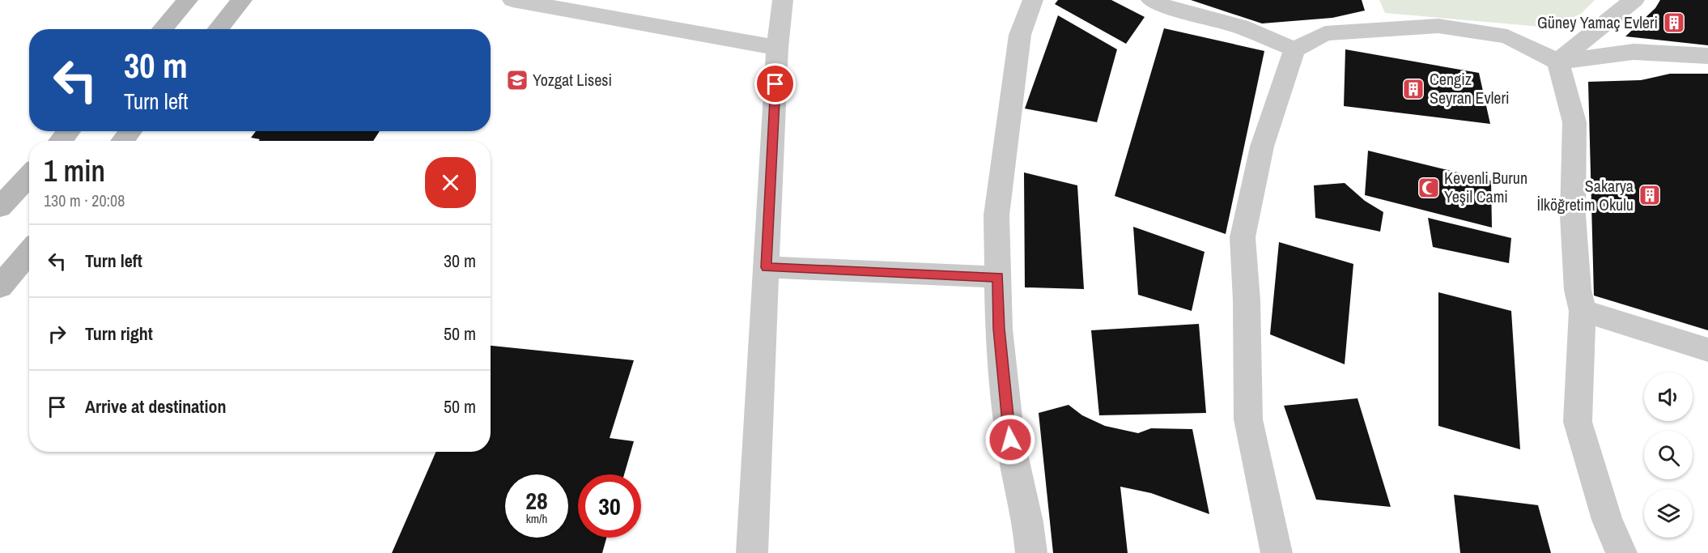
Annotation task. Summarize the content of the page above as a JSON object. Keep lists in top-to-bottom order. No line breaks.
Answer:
{"places":{"building":["Güney Yamaç Evleri","Cengiz Seyran Evleri","Sakarya İlköğretim Okulu"],"school or university":["Yozgat Lisesi"],"mosque":["Kevenli Burun Yeşil Cami"]},"page":{"turn":["30 m","Turn left"],"heading":["1 min","130 m · 20:08"],"list":[{"name":"Turn left","value":"30 m"},{"name":"Turn right","value":"50 m"},{"name":"Arrive at destination","value":"50 m"}],"speed":"28 km/h","limit":"30"}}
